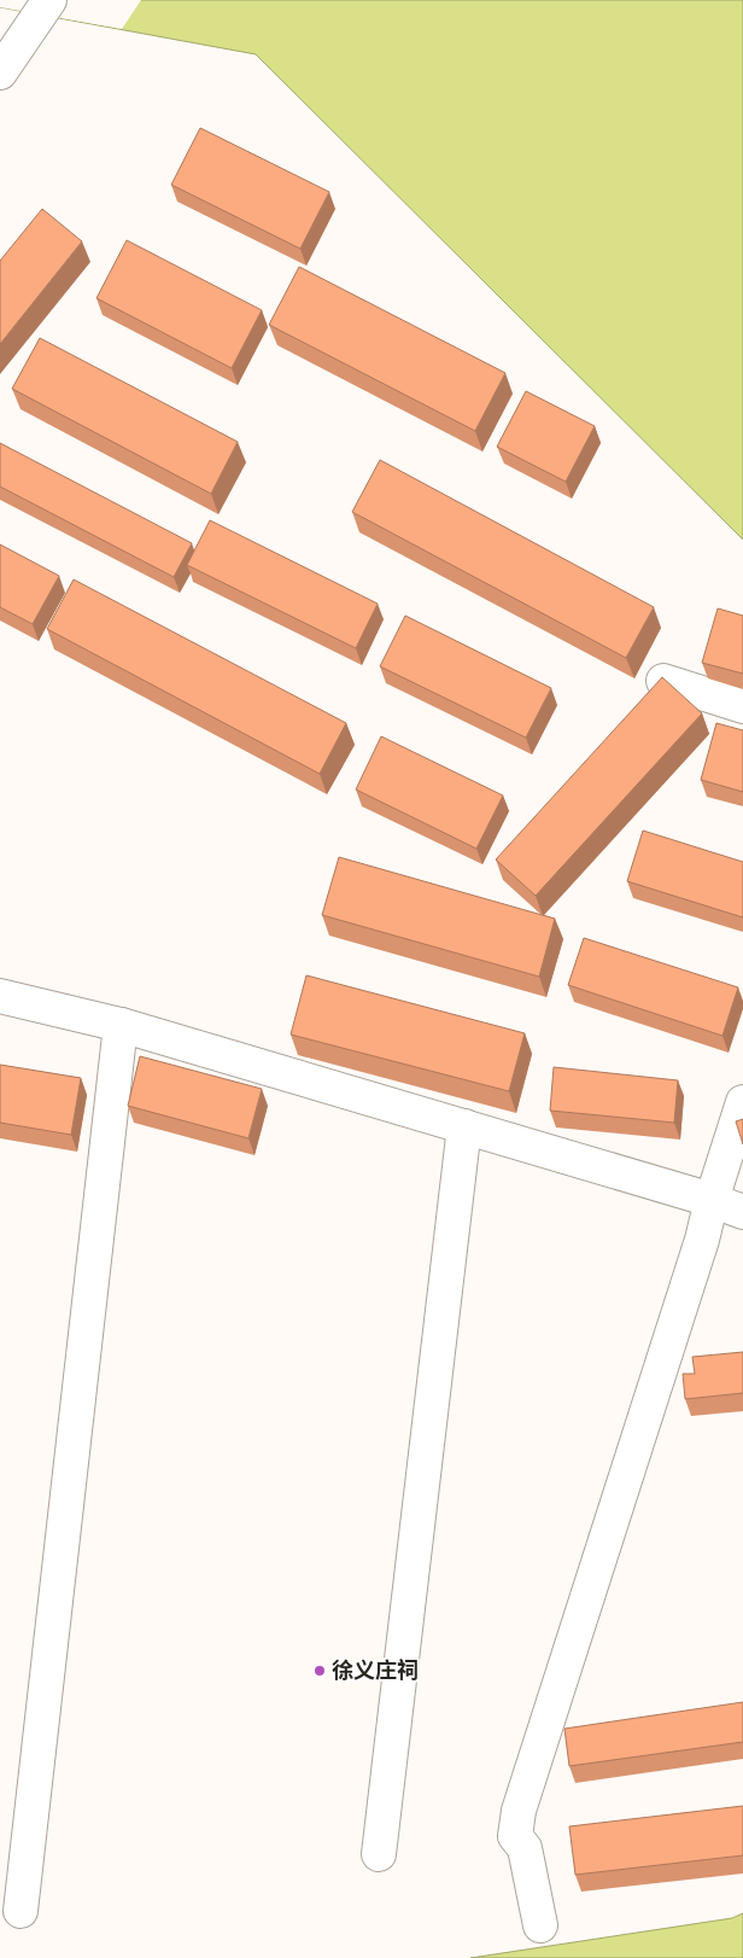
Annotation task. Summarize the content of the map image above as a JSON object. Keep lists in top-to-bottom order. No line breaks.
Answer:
{"places":["徐义庄祠"]}
